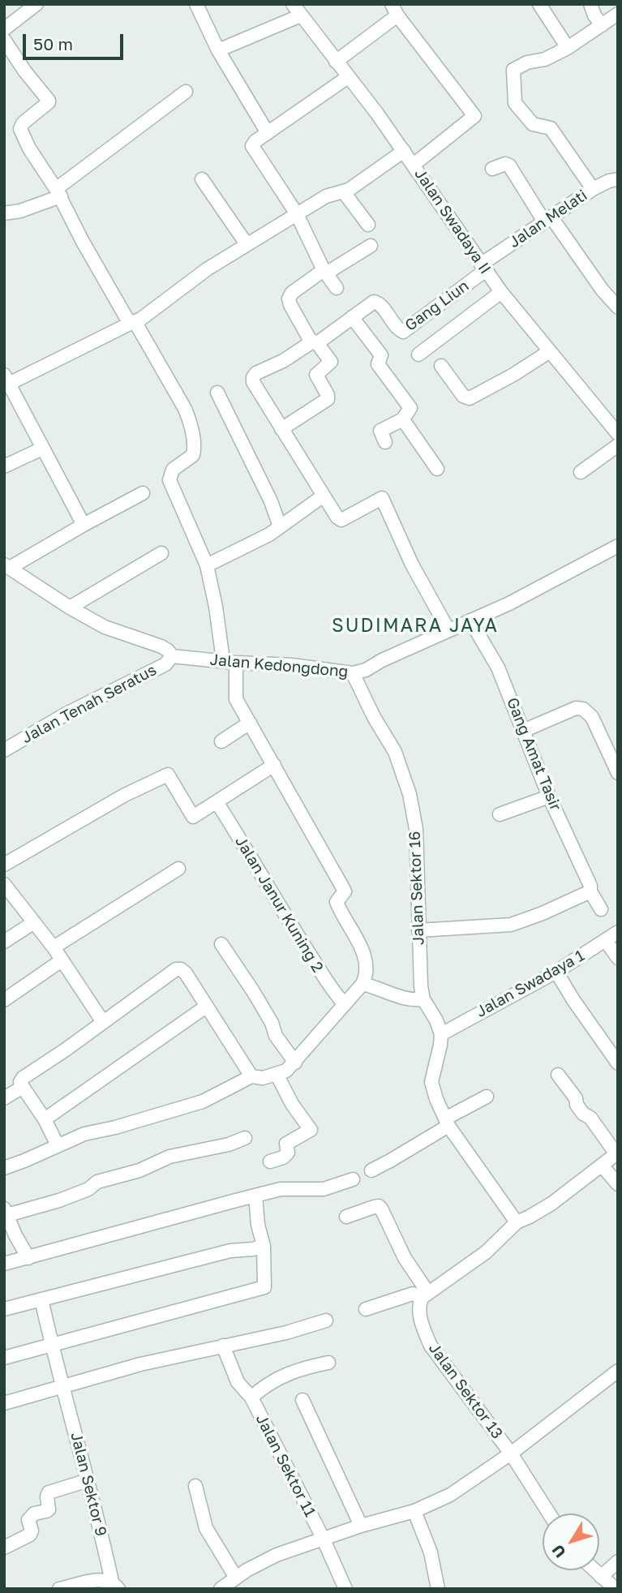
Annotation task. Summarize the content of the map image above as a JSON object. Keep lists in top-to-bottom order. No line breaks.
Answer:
{"streets":{"street":["Jalan Melati","Jalan Swadaya II","Gang Liun","Jalan Kedongdong","Jalan Tenah Seratus","Gang Amat Tasir","Jalan Sektor 16","Jalan Janur Kuning 2","Jalan Swadaya 1","Jalan Sektor 13","Jalan Sektor 11","Jalan Sektor 9"]},"crossings":[["Jalan Melati","Jalan Swadaya II"],["Jalan Melati","Gang Liun"],["Jalan Swadaya II","Gang Liun"],["Jalan Kedongdong","Jalan Tenah Seratus"],["Jalan Kedongdong","Gang Amat Tasir"],["Jalan Kedongdong","Jalan Sektor 16"],["Jalan Sektor 16","Jalan Swadaya 1"]],"districts":["SUDIMARA JAYA"],"scale_bar":"50 m","north":"bottom left"}
